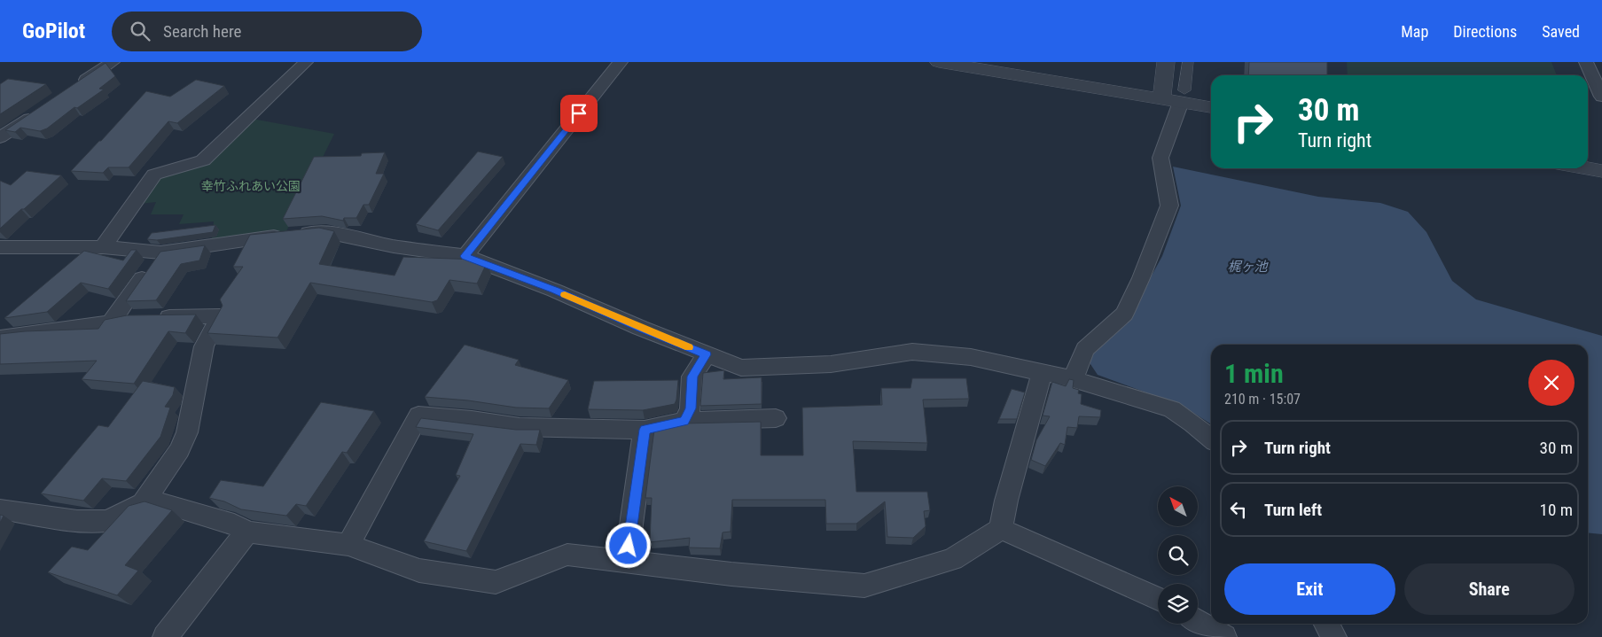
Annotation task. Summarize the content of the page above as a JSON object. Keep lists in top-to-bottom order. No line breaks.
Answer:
{"water":["梶ヶ池"],"parks":["幸竹ふれあい公園"],"north":"top left","page":{"header":"GoPilot","search":"Search here","nav":["Map","Directions","Saved"],"turn":["30 m","Turn right"],"heading":["1 min","210 m · 15:07"],"list":[{"name":"Turn right","value":"30 m"},{"name":"Turn left","value":"10 m"}],"buttons":["Exit","Share"]}}
